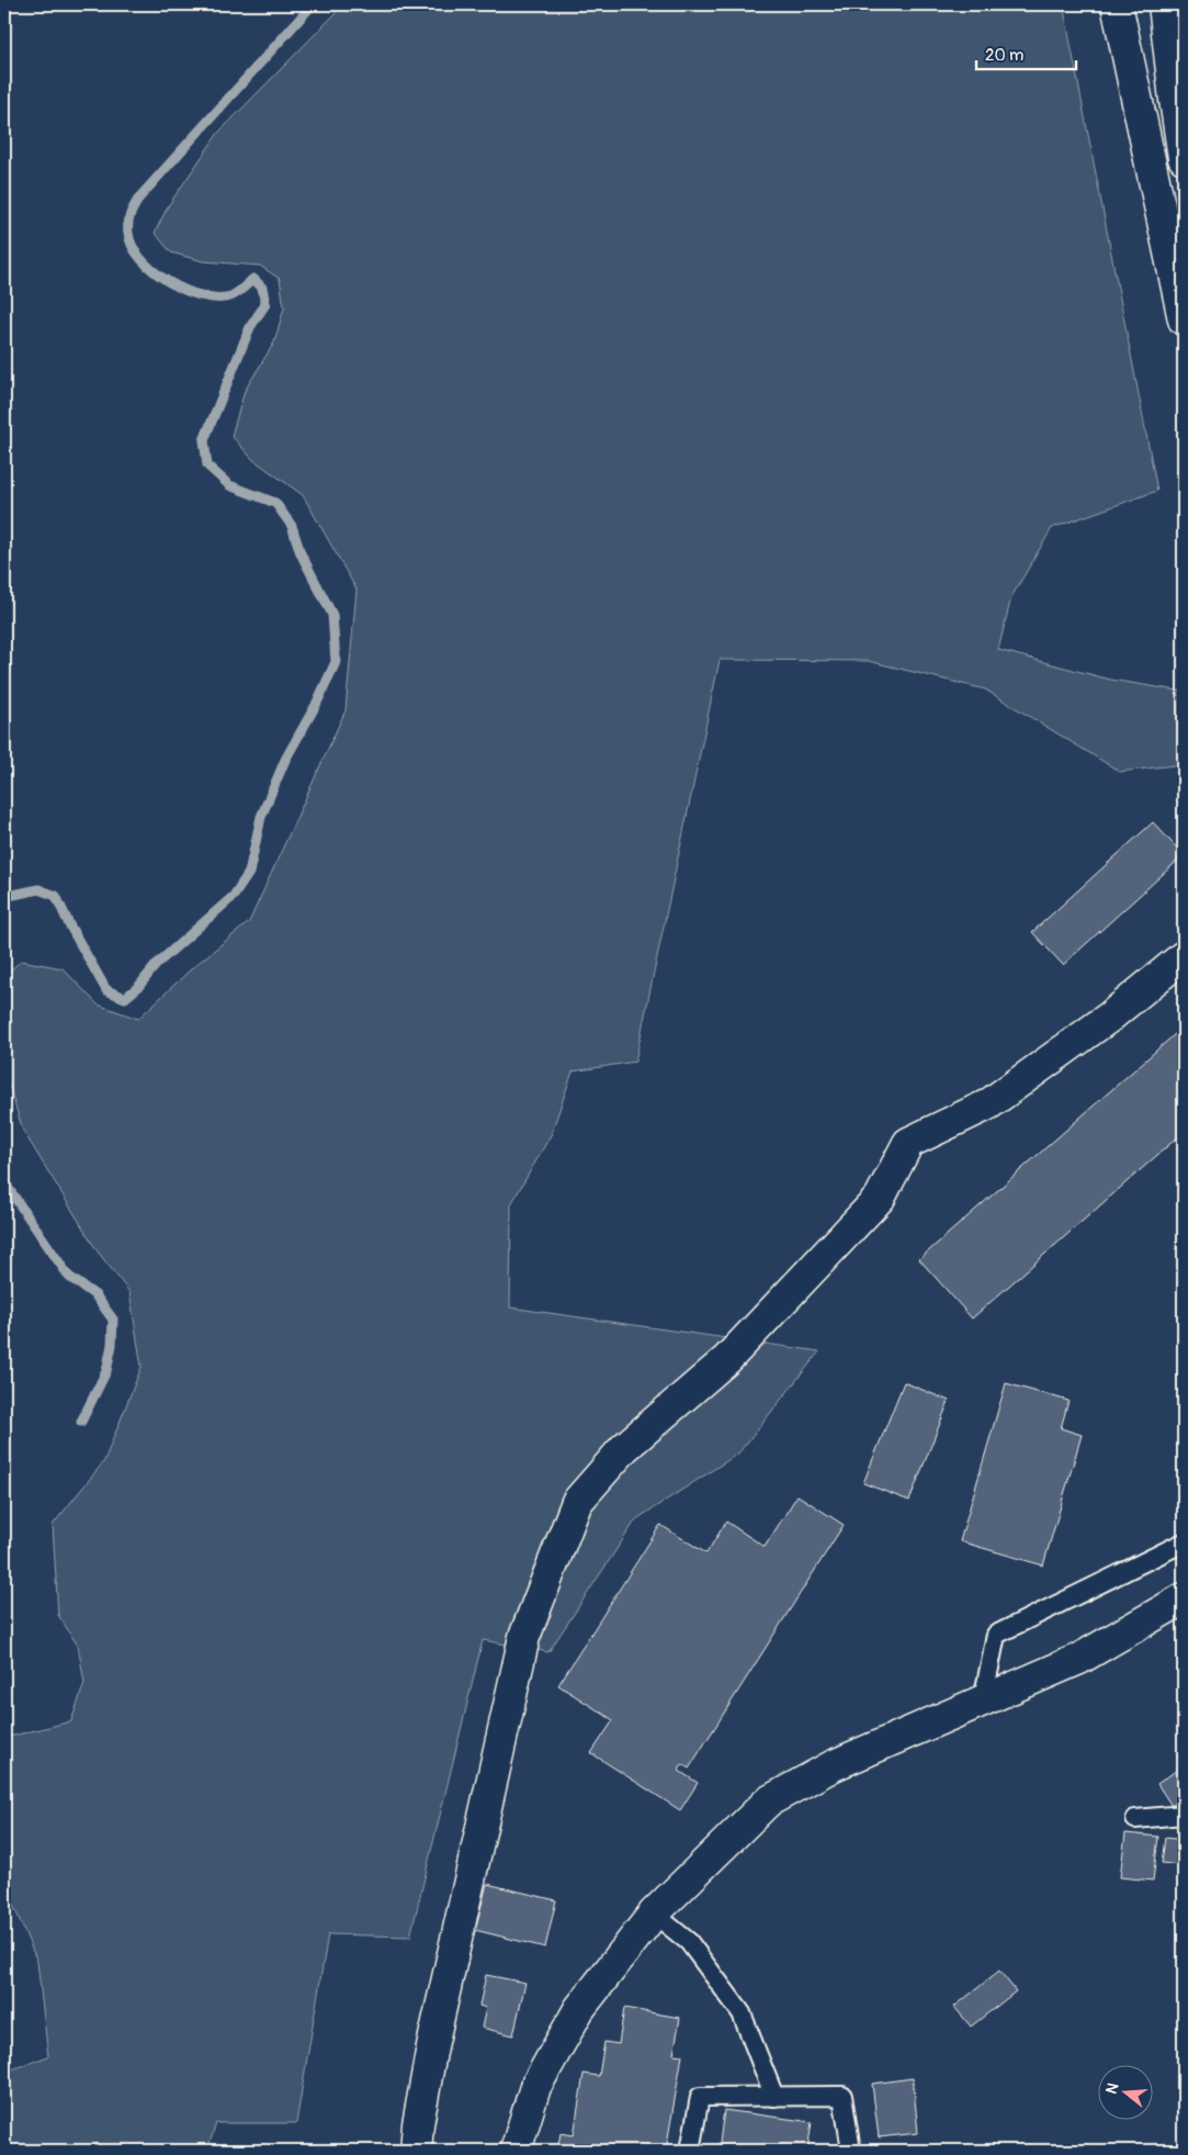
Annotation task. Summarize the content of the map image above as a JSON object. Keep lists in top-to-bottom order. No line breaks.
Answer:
{"scale_bar":"20 m","north":"left"}
